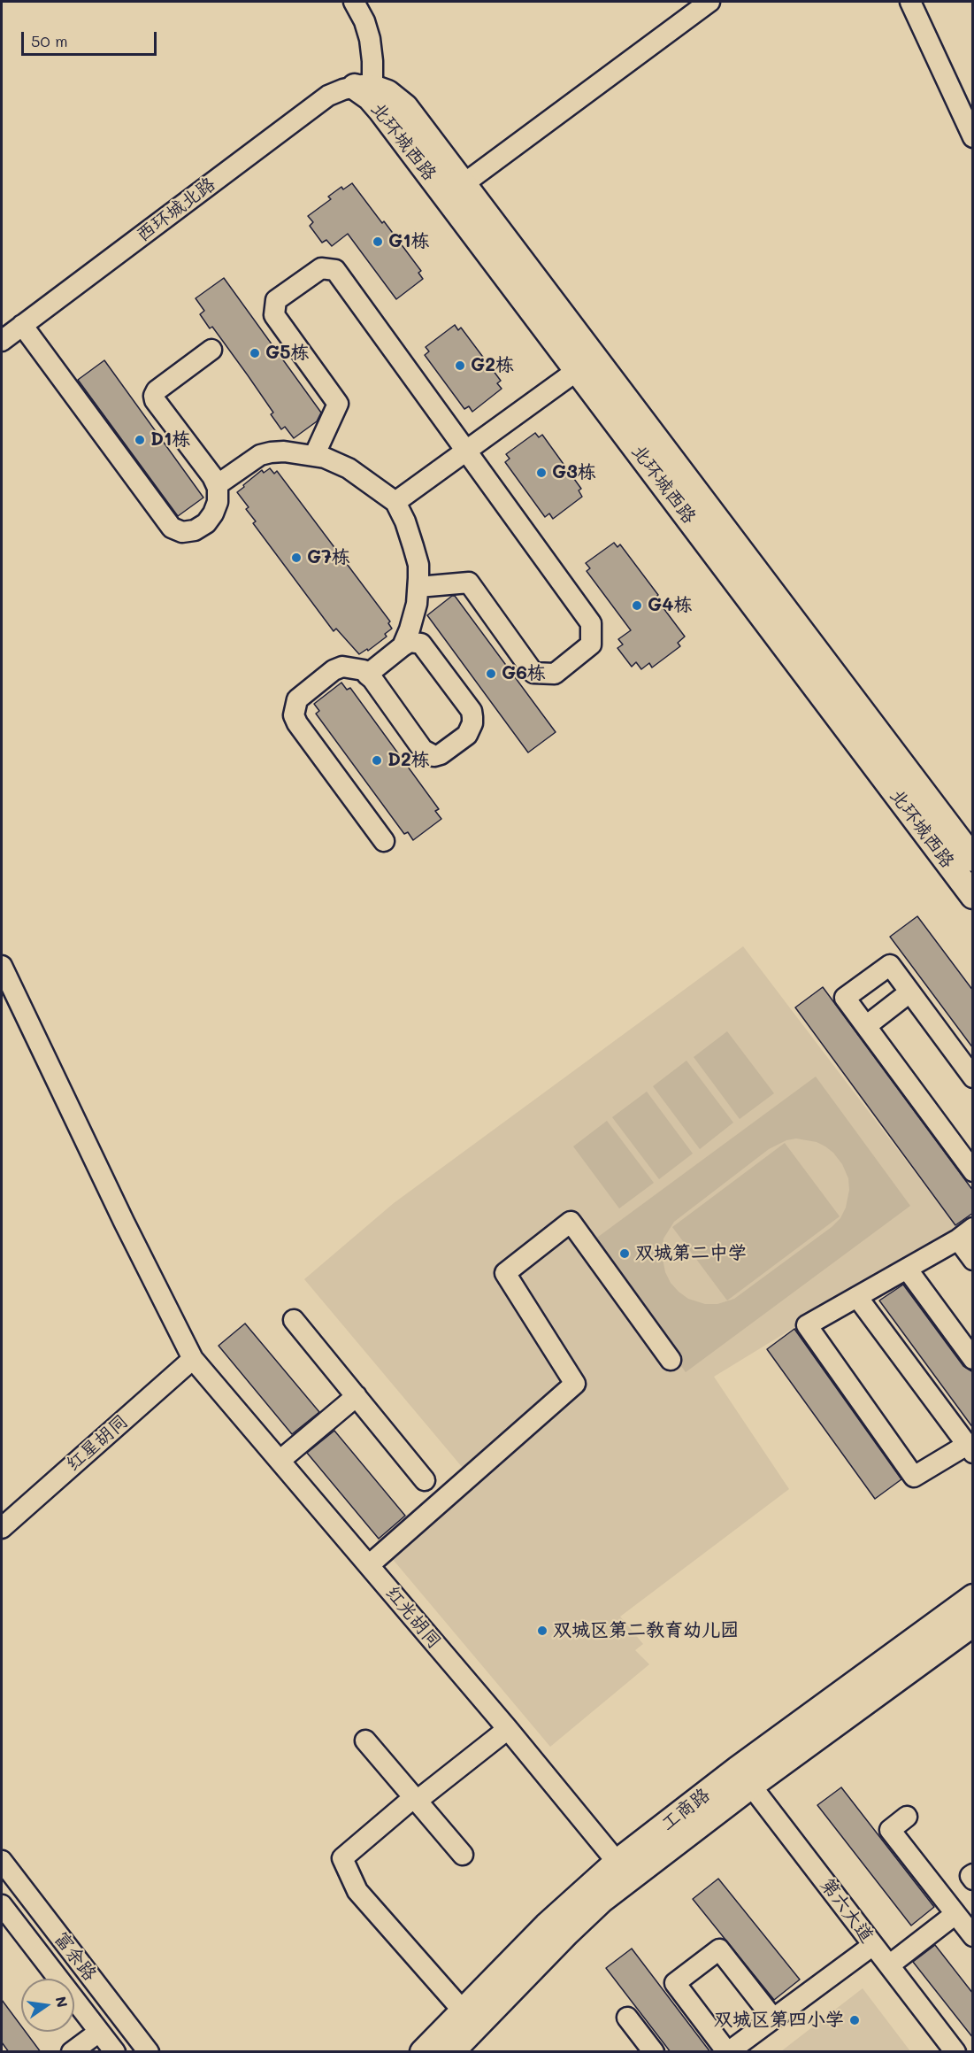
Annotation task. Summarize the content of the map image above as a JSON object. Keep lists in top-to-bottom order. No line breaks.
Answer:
{"streets":{"main road":["北环城西路","工商路"],"street":["西环城北路","红星胡同","红光胡同","第六大道","富余路"]},"crossings":[["北环城西路","西环城北路"],["红星胡同","红光胡同"],["红光胡同","工商路"],["工商路","第六大道"]],"places":["G1栋","G5栋","G2栋","D1栋","G3栋","G7栋","G4栋","G6栋","D2栋","双城第二中学","双城区第二教育幼儿园","双城区第四小学"],"scale_bar":"50 m","north":"right"}
